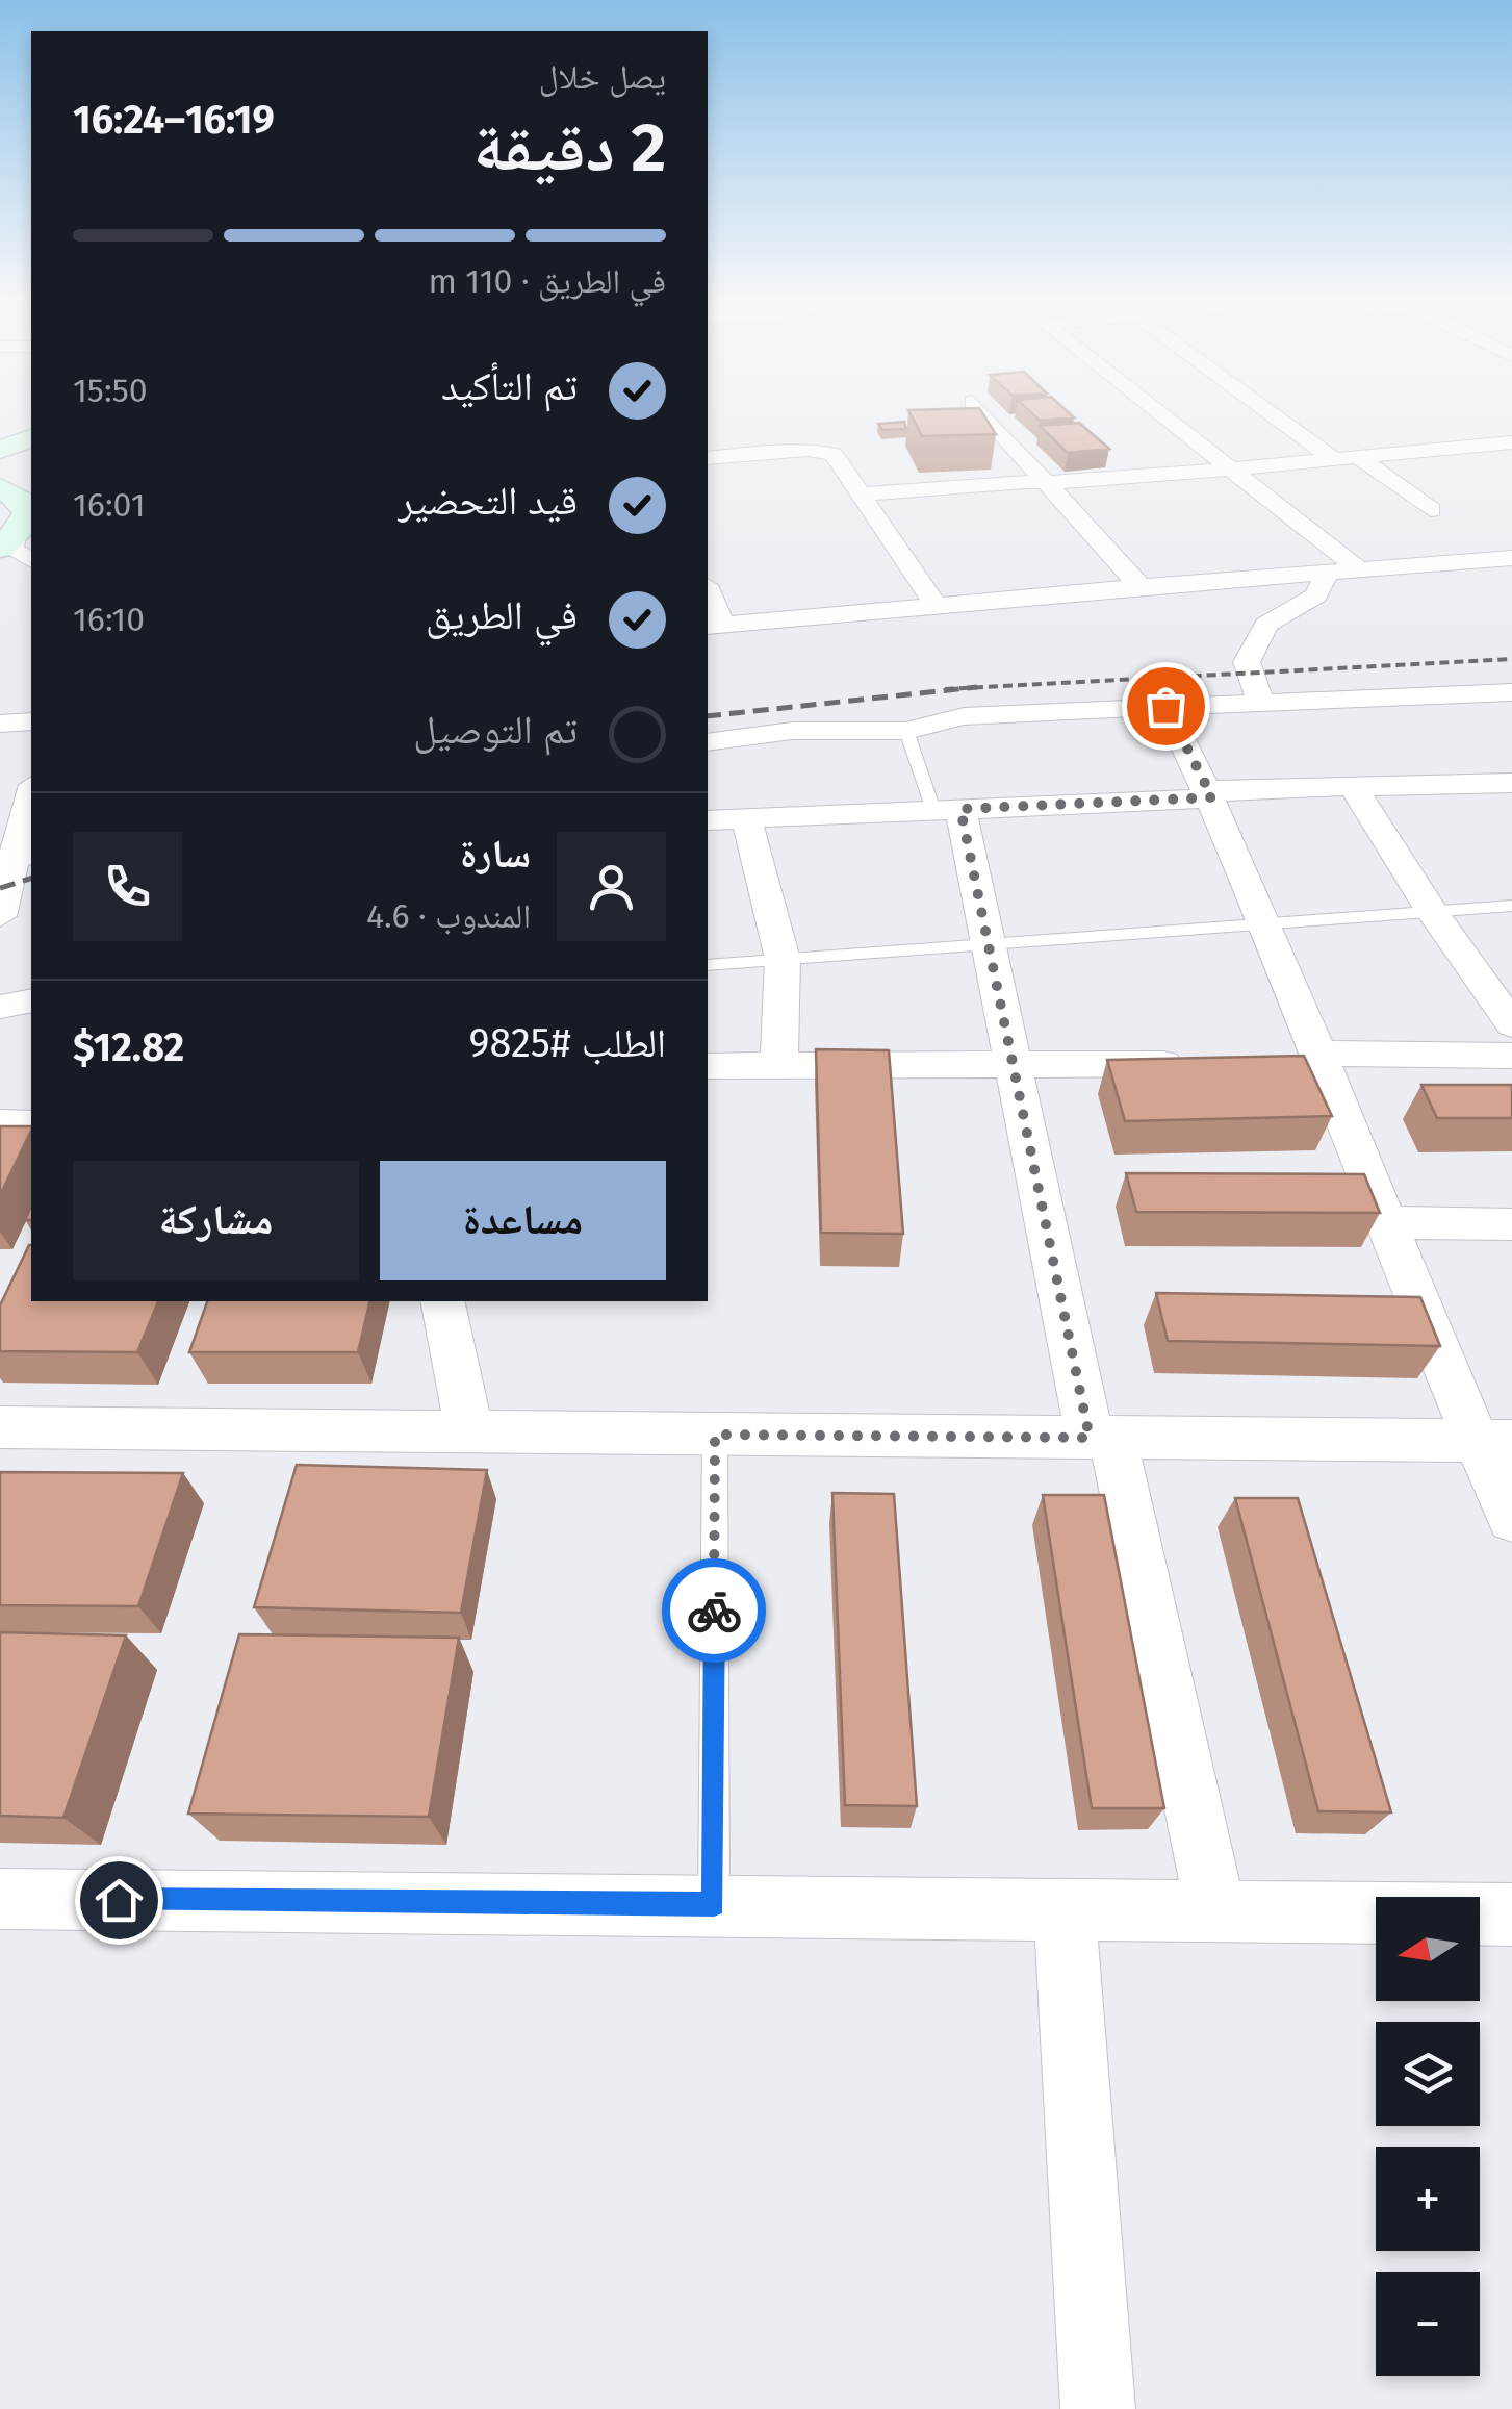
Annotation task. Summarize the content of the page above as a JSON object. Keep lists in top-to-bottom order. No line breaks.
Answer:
{"north":"left","page":{"heading":["2 دقيقة","يصل خلال","16:19–16:24"],"panel":["سارة","المندوب · 4.6","الطلب #9825","$12.82"],"bar":"في الطريق · 110 m","list":[["تم التأكيد","15:50"],["قيد التحضير","16:01"],["في الطريق","16:10"],"تم التوصيل"],"buttons":["مساعدة","مشاركة"],"map_buttons":["+","−"]}}
